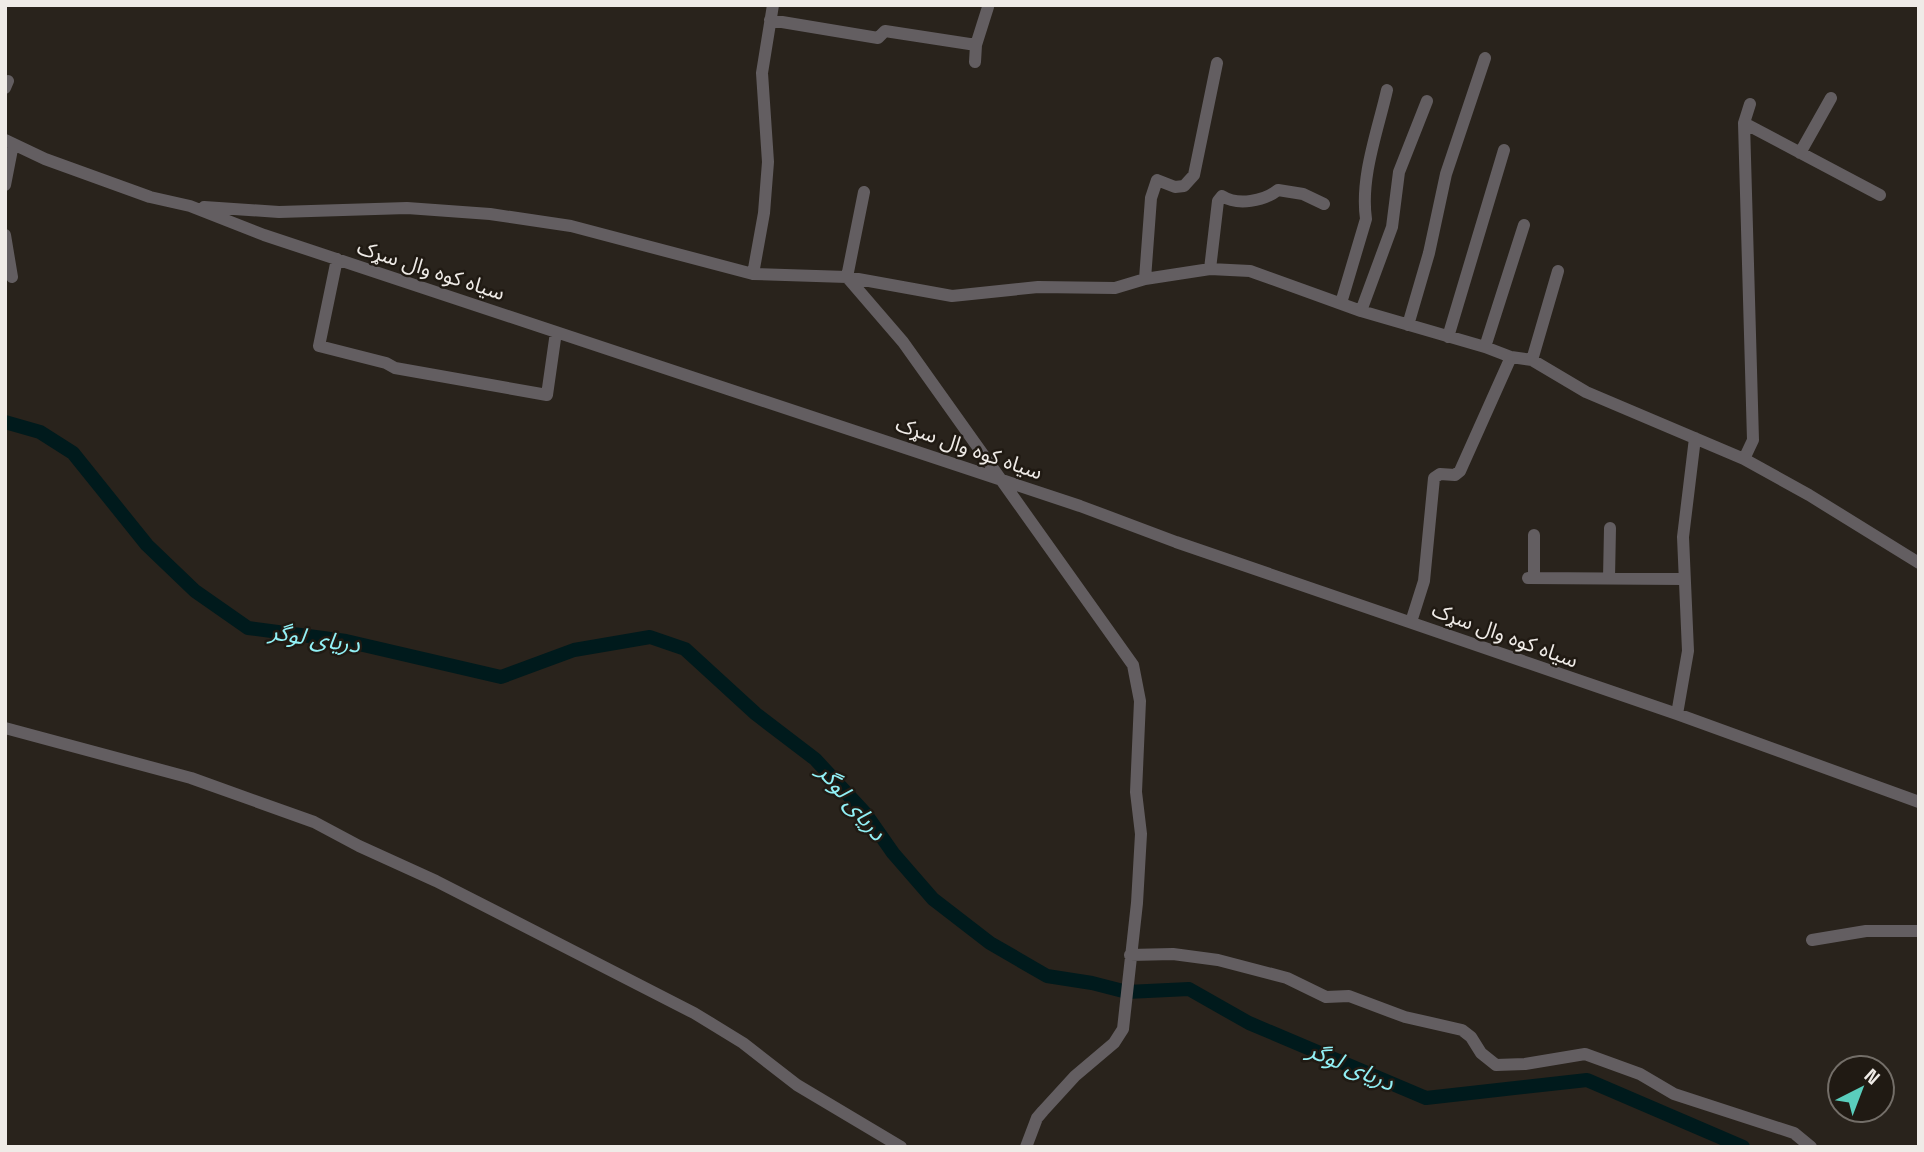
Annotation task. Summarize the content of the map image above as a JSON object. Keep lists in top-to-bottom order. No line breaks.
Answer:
{"streets":{"street":["سیاه کوه وال سړک"]},"water":["دریای لوگر"],"north":"top right"}
